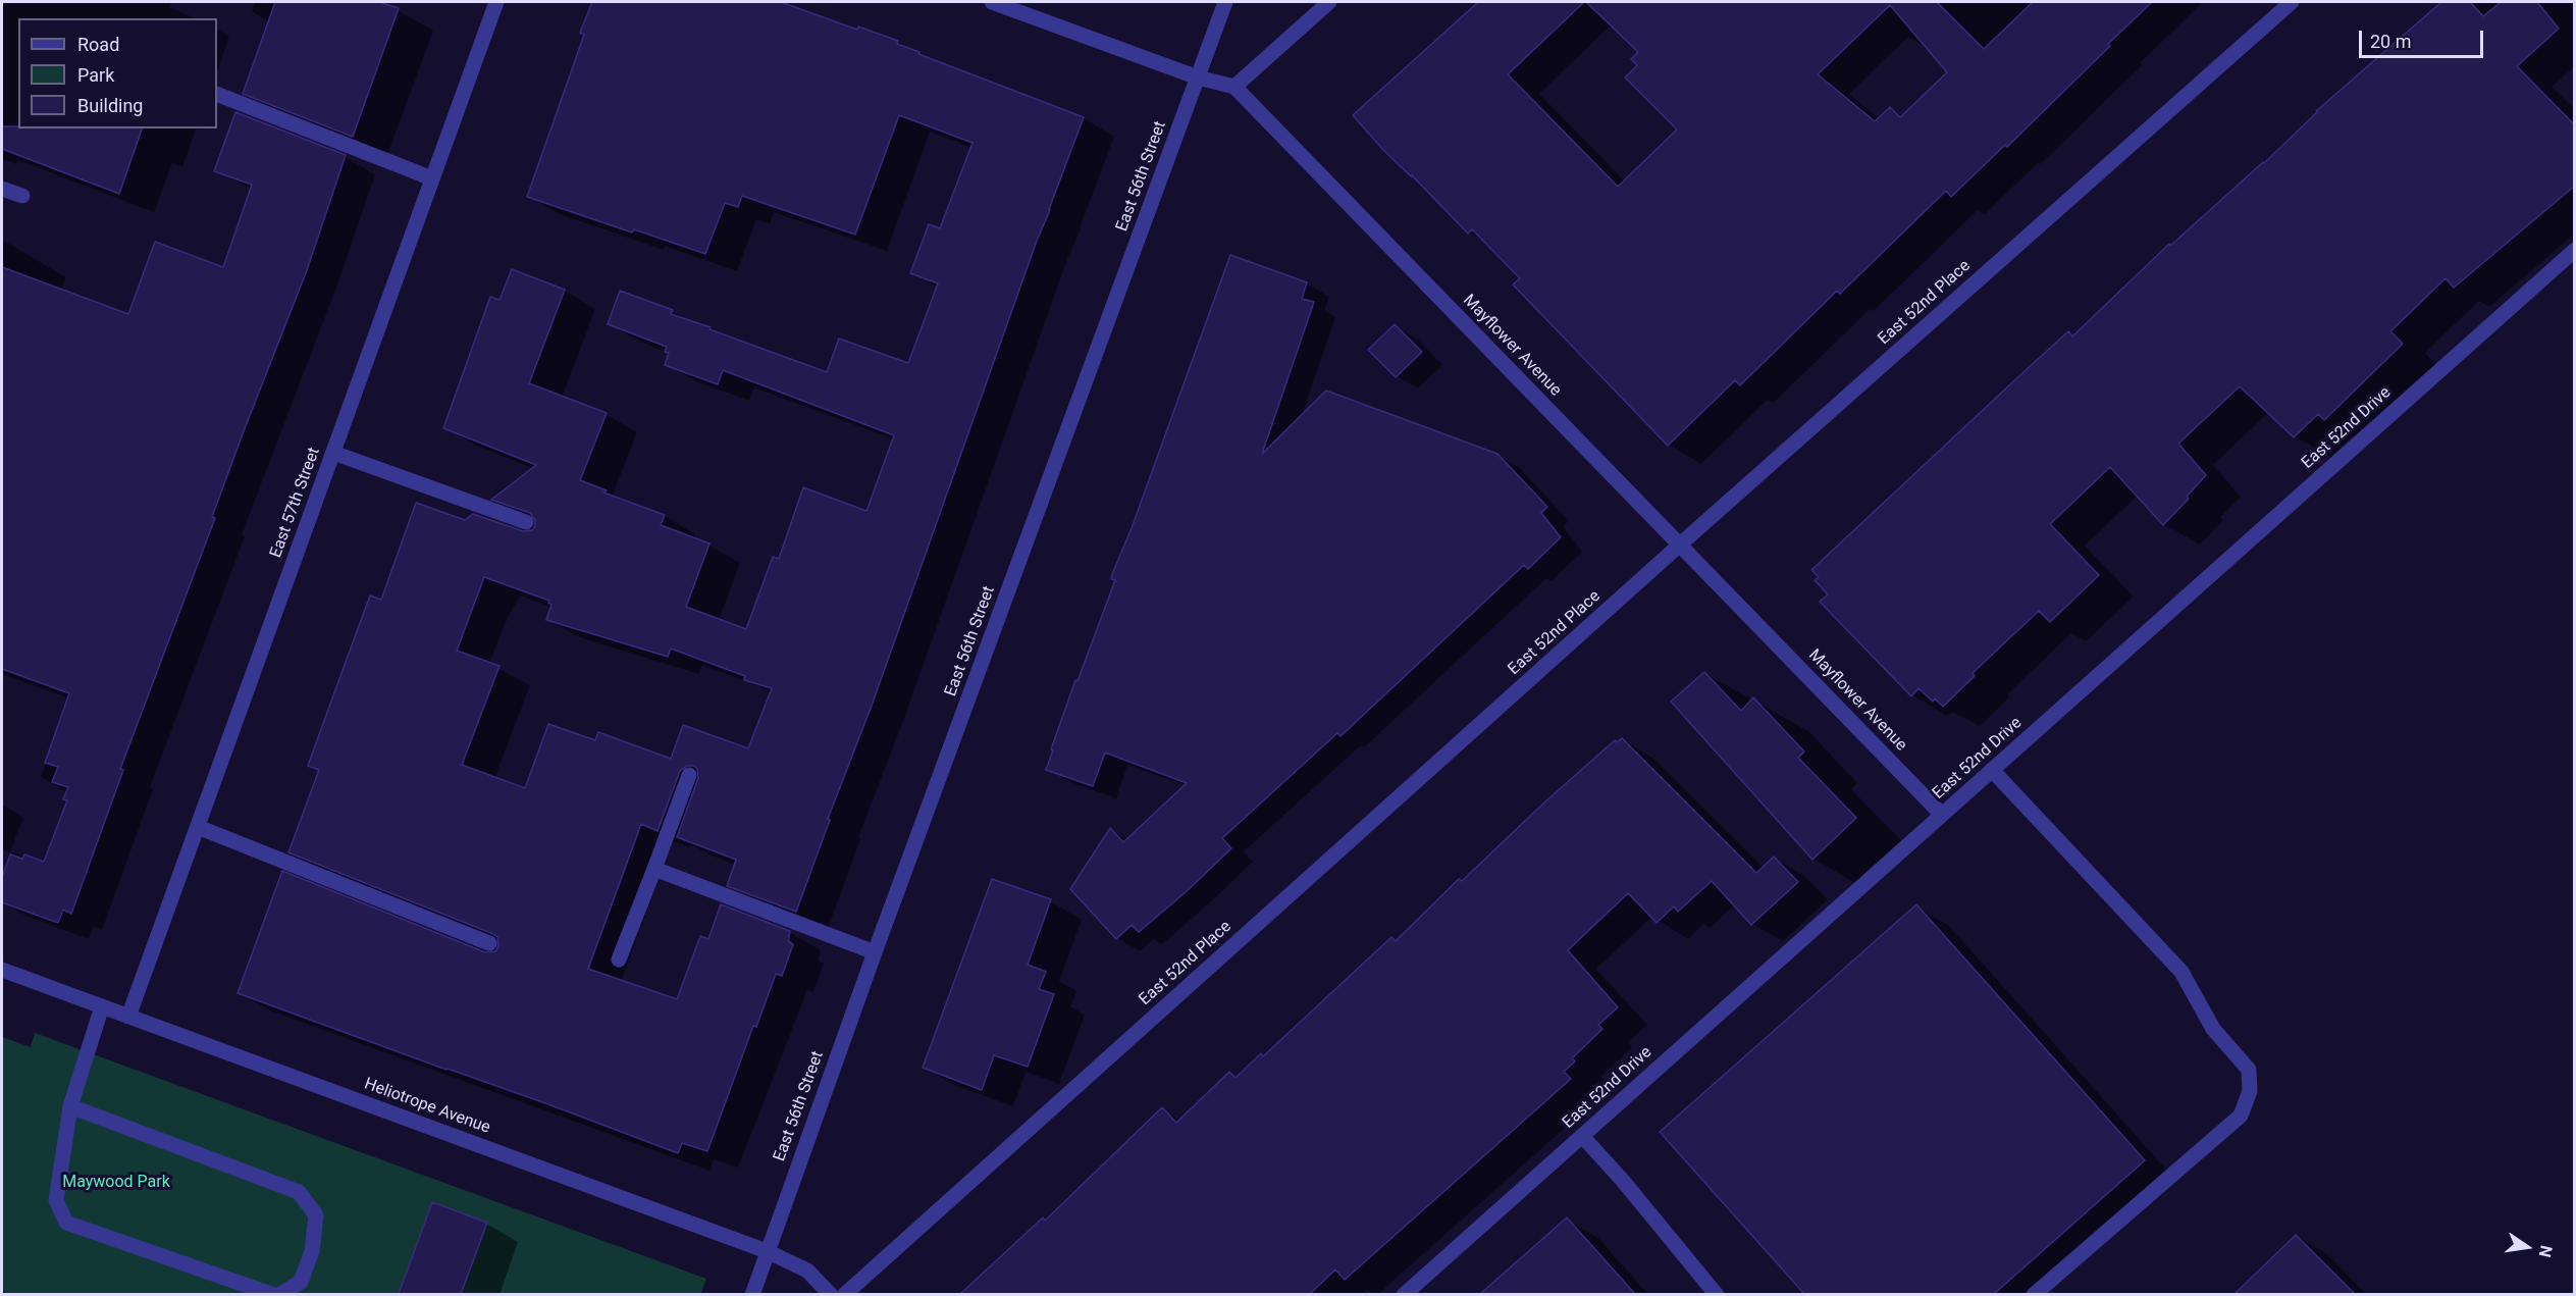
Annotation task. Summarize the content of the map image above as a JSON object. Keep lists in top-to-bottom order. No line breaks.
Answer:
{"streets":{"street":["East 56th Street","East 52nd Place","Mayflower Avenue","East 52nd Drive","East 57th Street","Heliotrope Avenue"]},"crossings":[["East 56th Street","Heliotrope Avenue"],["East 52nd Place","Mayflower Avenue"],["Mayflower Avenue","East 52nd Drive"],["East 57th Street","Heliotrope Avenue"]],"parks":["Maywood Park"],"legend":["Road","Park","Building"],"scale_bar":"20 m","north":"right"}
